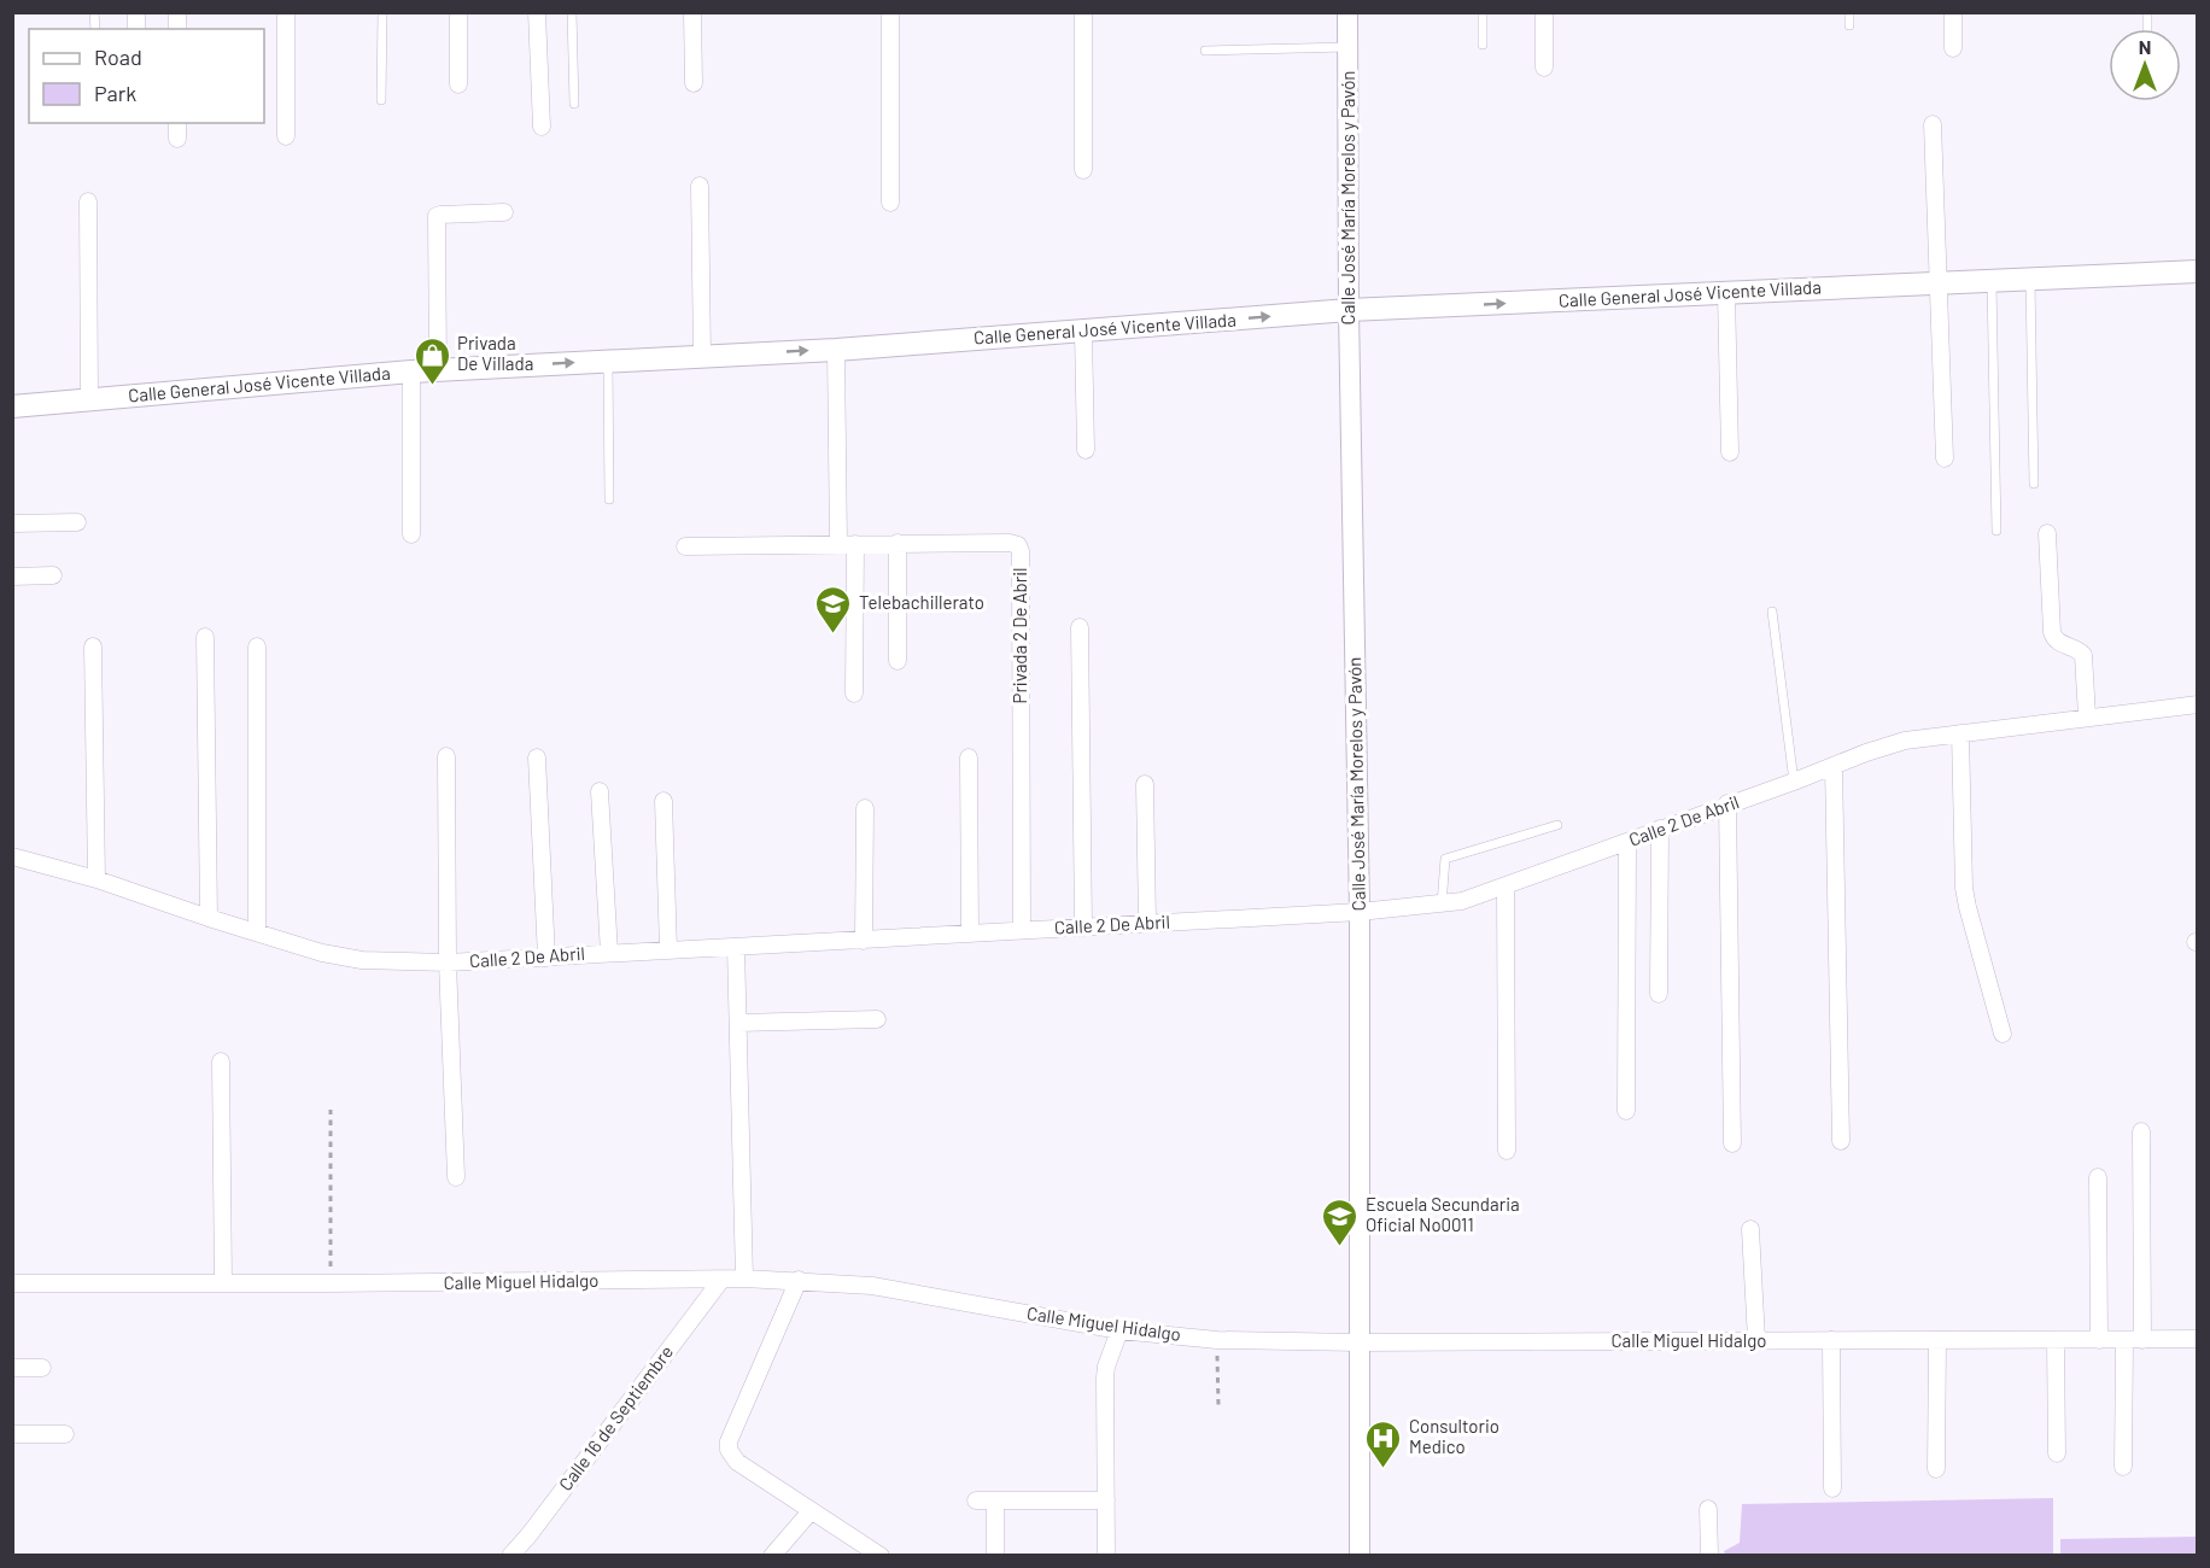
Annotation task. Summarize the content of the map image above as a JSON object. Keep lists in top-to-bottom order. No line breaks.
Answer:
{"streets":{"main road":["Calle General José Vicente Villada"],"street":["Calle José María Morelos y Pavón","Privada 2 De Abril","Calle 2 De Abril","Calle Miguel Hidalgo","Calle 16 de Septiembre"]},"crossings":[["Calle José María Morelos y Pavón","Calle General José Vicente Villada"],["Calle José María Morelos y Pavón","Calle 2 De Abril"],["Calle José María Morelos y Pavón","Calle Miguel Hidalgo"],["Privada 2 De Abril","Calle 2 De Abril"],["Calle Miguel Hidalgo","Calle 16 de Septiembre"]],"one_way":["Calle General José Vicente Villada"],"places":{"shop":["Privada De Villada"],"school or university":["Telebachillerato","Escuela Secundaria Oficial No0011"],"hospital":["Consultorio Medico"]},"legend":["Road","Park"],"north":"top"}
